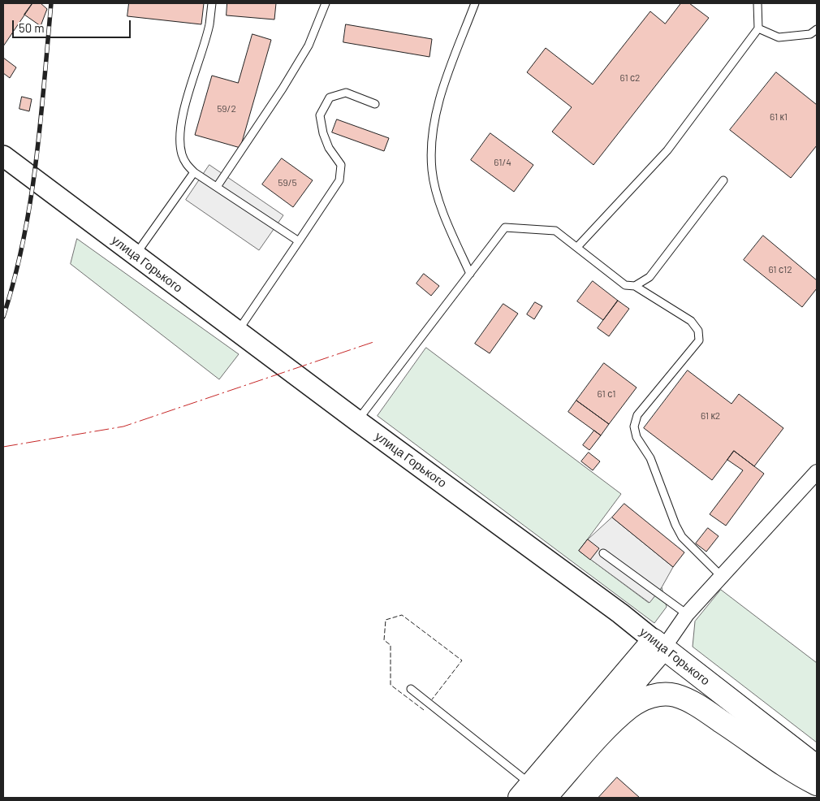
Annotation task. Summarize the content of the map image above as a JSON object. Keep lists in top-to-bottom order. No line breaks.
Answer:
{"streets":{"main road":["улица Горького"]},"house_numbers":["61 с2","59/2","61 к1","61/4","59/5","61 с12","61 с1","61 к2"],"scale_bar":"50 m"}
